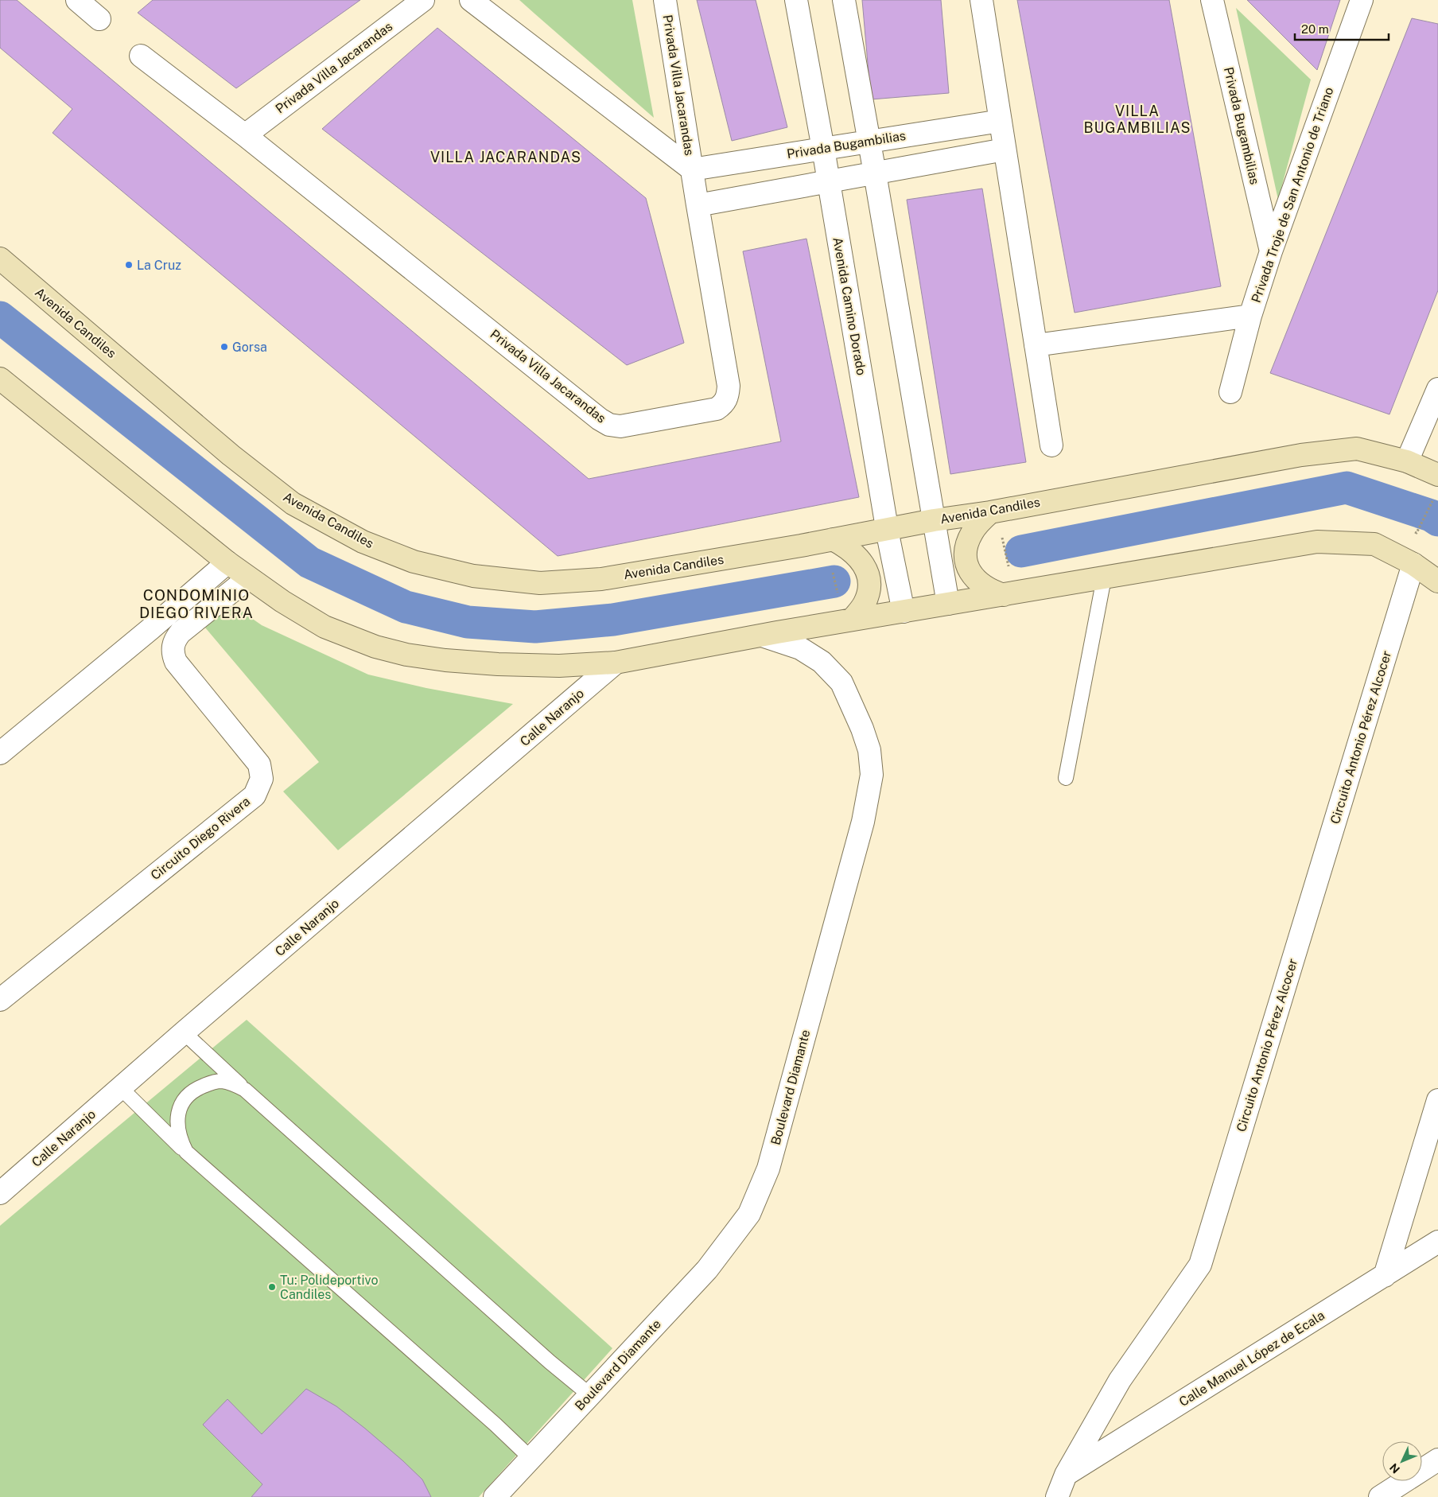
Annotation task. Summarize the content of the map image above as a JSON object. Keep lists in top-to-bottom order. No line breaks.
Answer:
{"streets":{"main road":["Avenida Candiles"],"street":["Privada Villa Jacarandas","Privada Bugambilias","Privada Troje de San Antonio de Triano","Avenida Camino Dorado","Calle Naranjo","Circuito Antonio Pérez Alcocer","Circuito Diego Rivera","Boulevard Diamante","Calle Manuel López de Ecala"]},"crossings":[["Privada Villa Jacarandas","Privada Bugambilias"],["Privada Bugambilias","Privada Troje de San Antonio de Triano"],["Privada Bugambilias","Avenida Camino Dorado"],["Avenida Camino Dorado","Avenida Candiles"],["Circuito Antonio Pérez Alcocer","Calle Manuel López de Ecala"]],"districts":["VILLA BUGAMBILIAS","VILLA JACARANDAS","CONDOMINIO DIEGO RIVERA"],"places":["La Cruz","Gorsa","Tu: Polideportivo Candiles"],"scale_bar":"20 m","north":"bottom left"}
